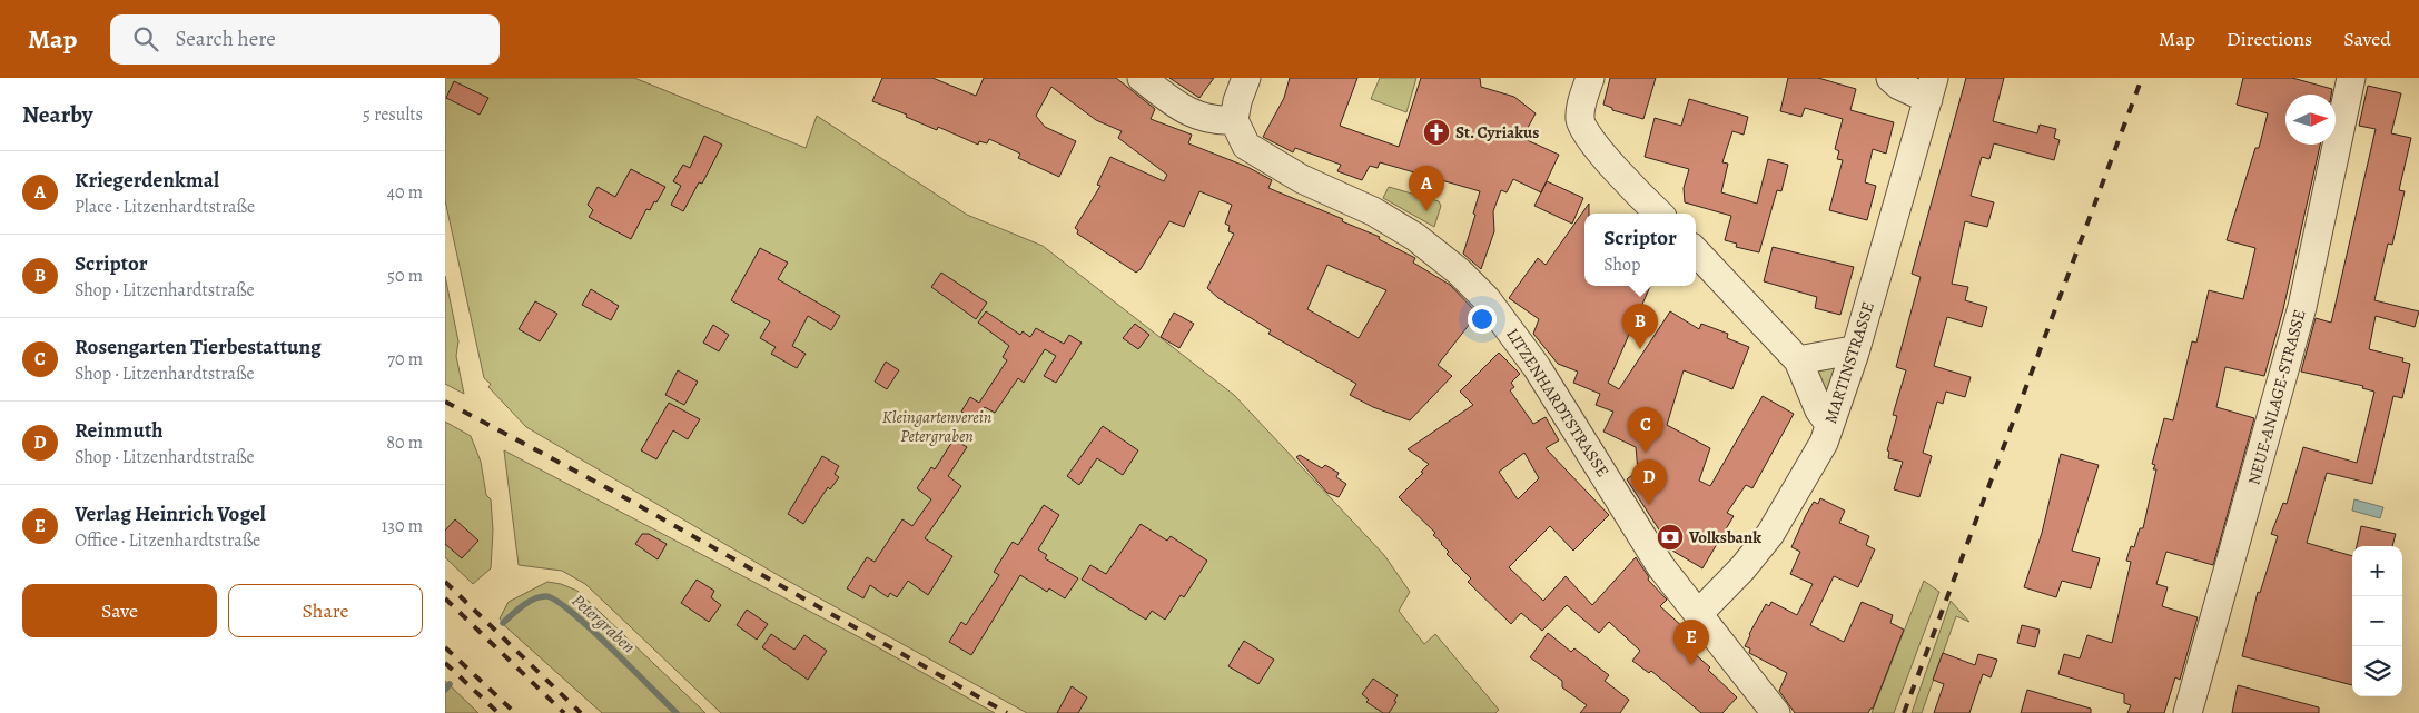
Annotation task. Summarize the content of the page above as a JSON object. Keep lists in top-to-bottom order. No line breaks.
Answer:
{"streets":{"street":["MARTINSTRASSE","NEUE-ANLAGE-STRASSE","LITZENHARDTSTRASSE"]},"crossings":[["MARTINSTRASSE","LITZENHARDTSTRASSE"]],"water":["Petergraben"],"parks":["Kleingartenverein Petergraben"],"places":{"church":["St. Cyriakus"],"bank":["Volksbank"]},"north":"right","page":{"header":"Map","search":"Search here","nav":["Map","Directions","Saved"],"heading":["Nearby","5 results"],"list":[{"mark":"A","name":"Kriegerdenkmal","note":"Place · Litzenhardtstraße","value":"40 m"},{"mark":"B","name":"Scriptor","note":"Shop · Litzenhardtstraße","value":"50 m"},{"mark":"C","name":"Rosengarten Tierbestattung","note":"Shop · Litzenhardtstraße","value":"70 m"},{"mark":"D","name":"Reinmuth","note":"Shop · Litzenhardtstraße","value":"80 m"},{"mark":"E","name":"Verlag Heinrich Vogel","note":"Office · Litzenhardtstraße","value":"130 m"}],"pins":["A","B","C","D","E"],"popup":["Scriptor","Shop"],"map_buttons":["+","−"],"buttons":["Save","Share"]}}
